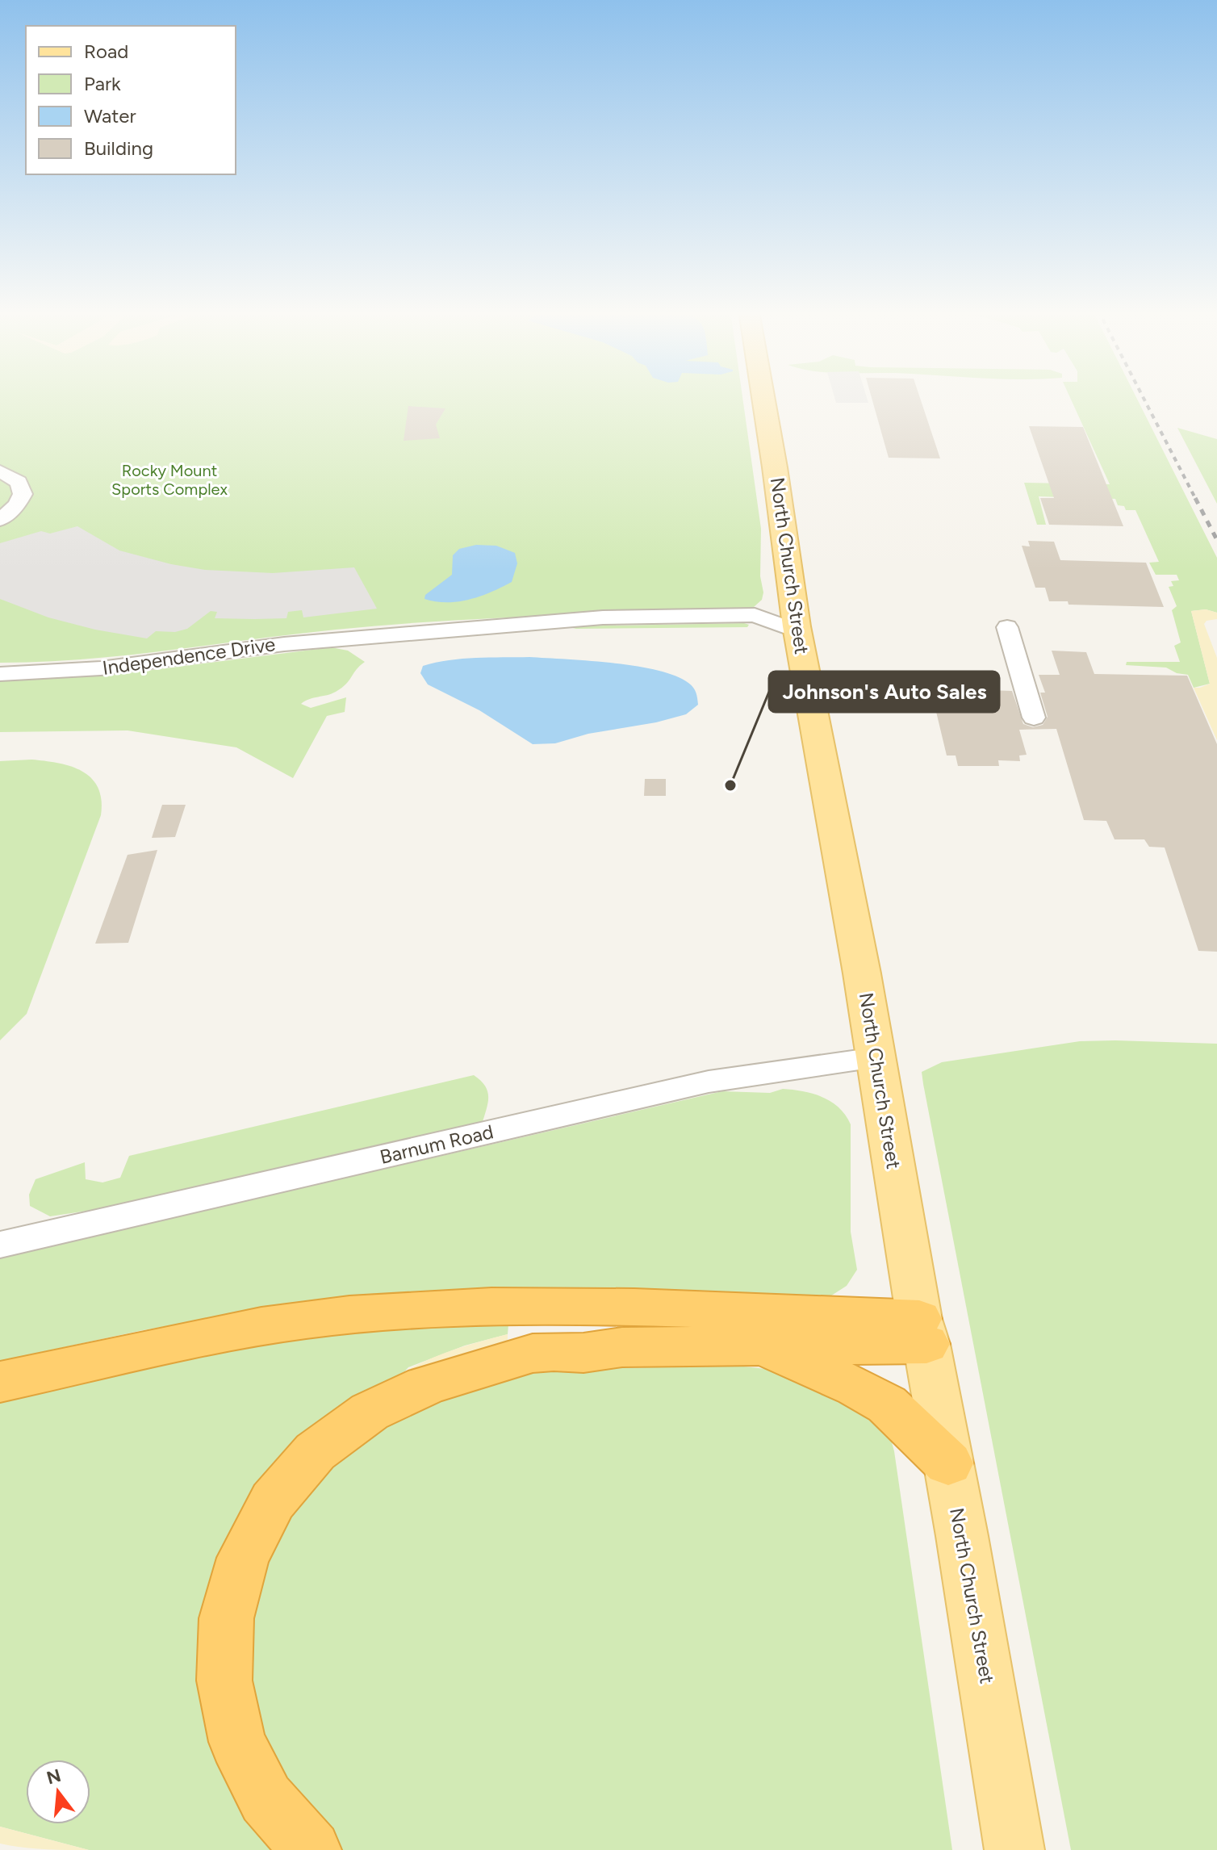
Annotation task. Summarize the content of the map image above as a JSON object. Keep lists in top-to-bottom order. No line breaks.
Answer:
{"streets":{"main road":["North Church Street"],"street":["Independence Drive","Barnum Road"]},"crossings":[["North Church Street","Independence Drive"],["North Church Street","Barnum Road"]],"parks":["Rocky Mount Sports Complex"],"places":["Johnson's Auto Sales"],"legend":["Road","Park","Water","Building"],"north":"top"}
